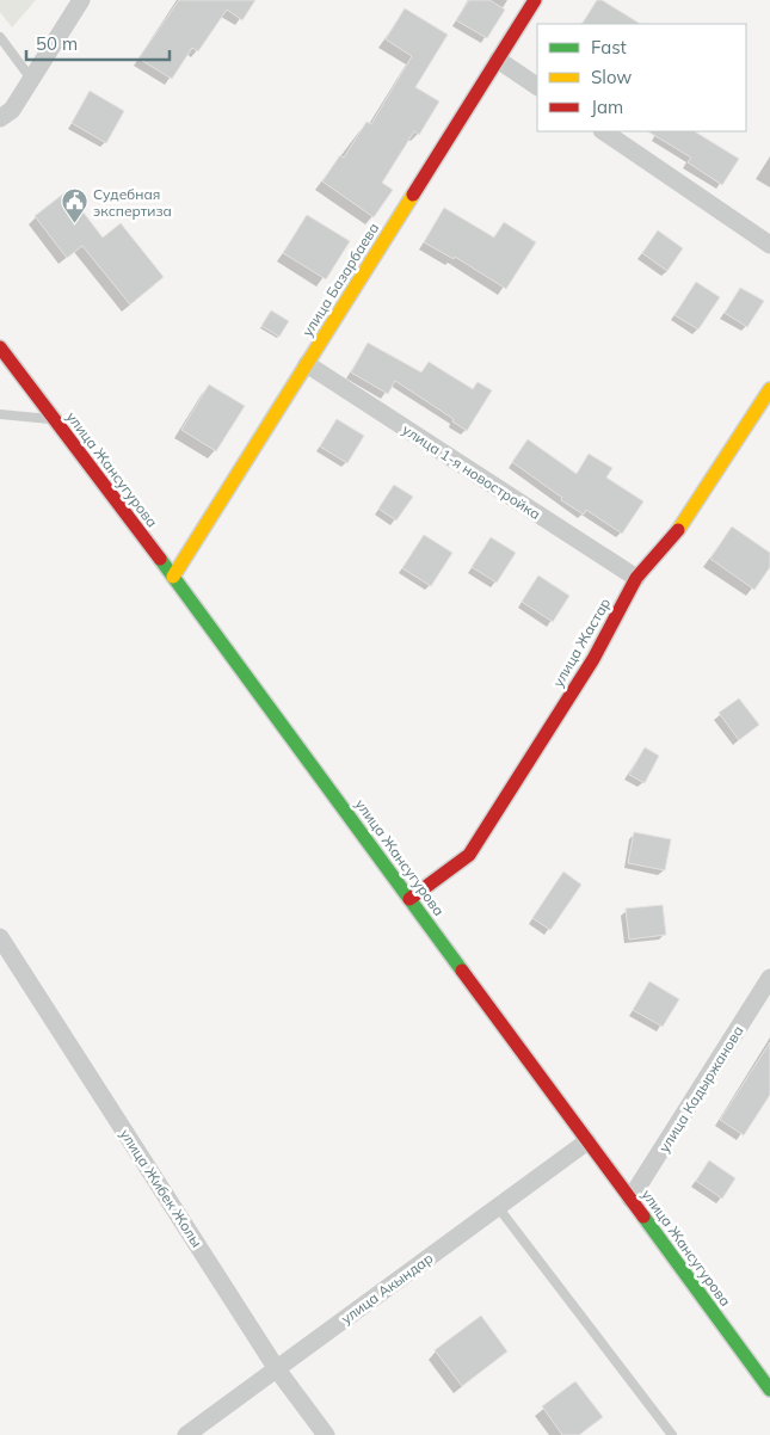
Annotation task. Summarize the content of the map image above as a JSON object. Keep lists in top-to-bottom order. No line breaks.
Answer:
{"streets":{"street":["улица Базарбаева","улица Жансугурова","улица 1-я новостройка","улица Жастар","улица Кадыржанова","улица Жибек Жолы","улица Акындар"]},"crossings":[["улица Базарбаева","улица Жансугурова"],["улица Базарбаева","улица 1-я новостройка"],["улица Жансугурова","улица Жастар"],["улица Жансугурова","улица Кадыржанова"],["улица Жансугурова","улица Акындар"],["улица 1-я новостройка","улица Жастар"],["улица Жибек Жолы","улица Акындар"]],"places":{"public building":["Судебная экспертиза"]},"legend":["Fast","Slow","Jam"],"scale_bar":"50 m"}
